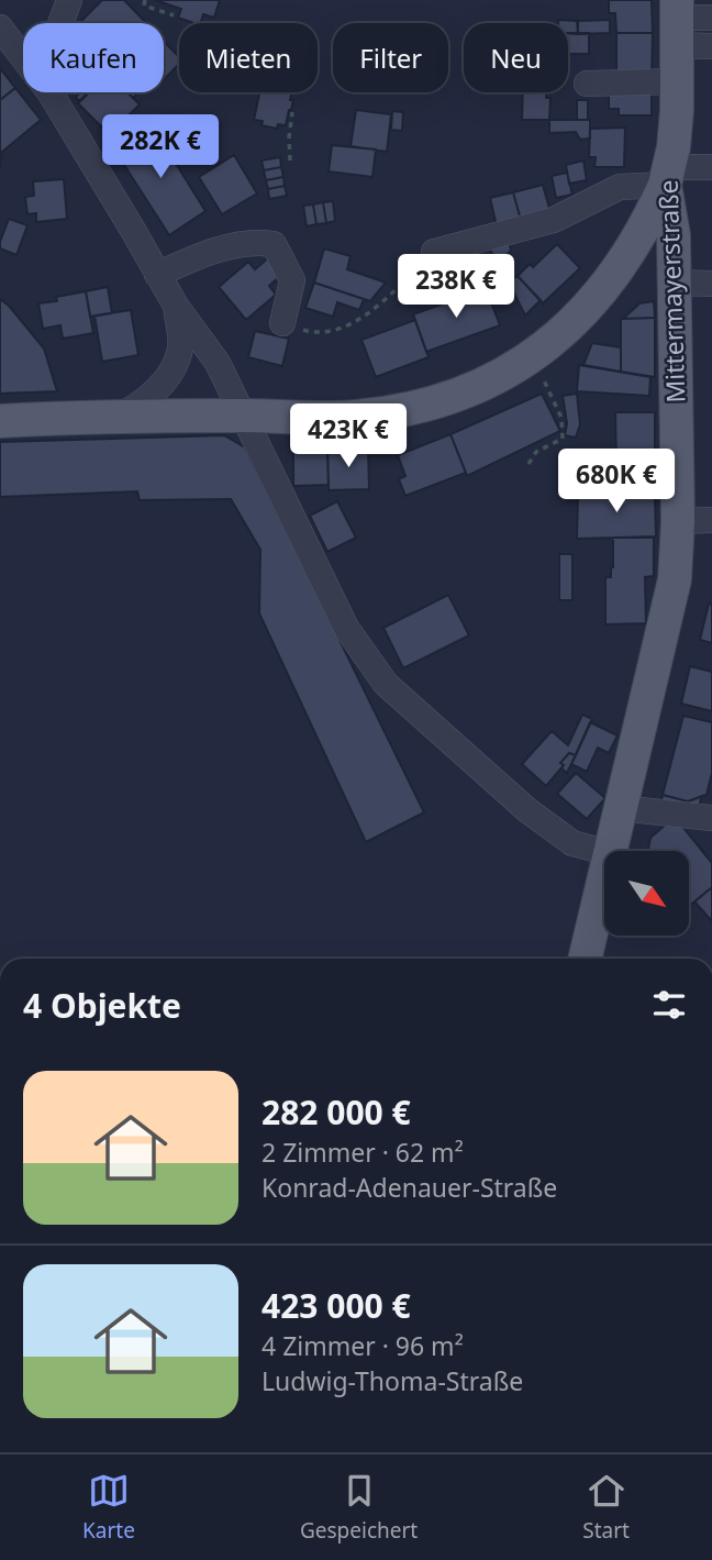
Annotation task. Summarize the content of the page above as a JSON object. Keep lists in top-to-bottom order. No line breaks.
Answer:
{"streets":{"main road":["Mittermayerstraße"]},"north":"bottom right","page":{"chip":["Kaufen","Mieten","Filter","Neu"],"price":["282K €","238K €","423K €","680K €"],"heading":"4 Objekte","list":[{"name":"282 000 €","note":"2 Zimmer · 62 m² · Konrad-Adenauer-Straße"},{"name":"423 000 €","note":"4 Zimmer · 96 m² · Ludwig-Thoma-Straße"}],"tabs":["Karte","Gespeichert","Start"]}}
